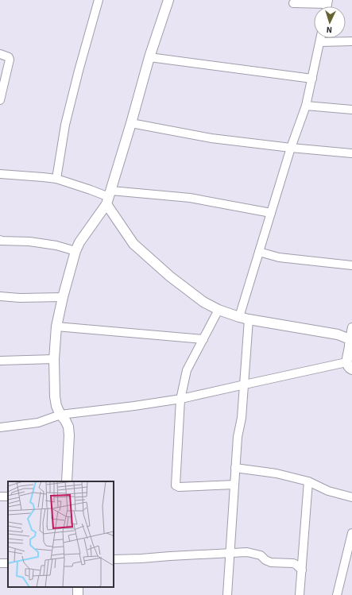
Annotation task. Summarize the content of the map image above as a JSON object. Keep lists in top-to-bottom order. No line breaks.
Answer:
{"north":"bottom"}
